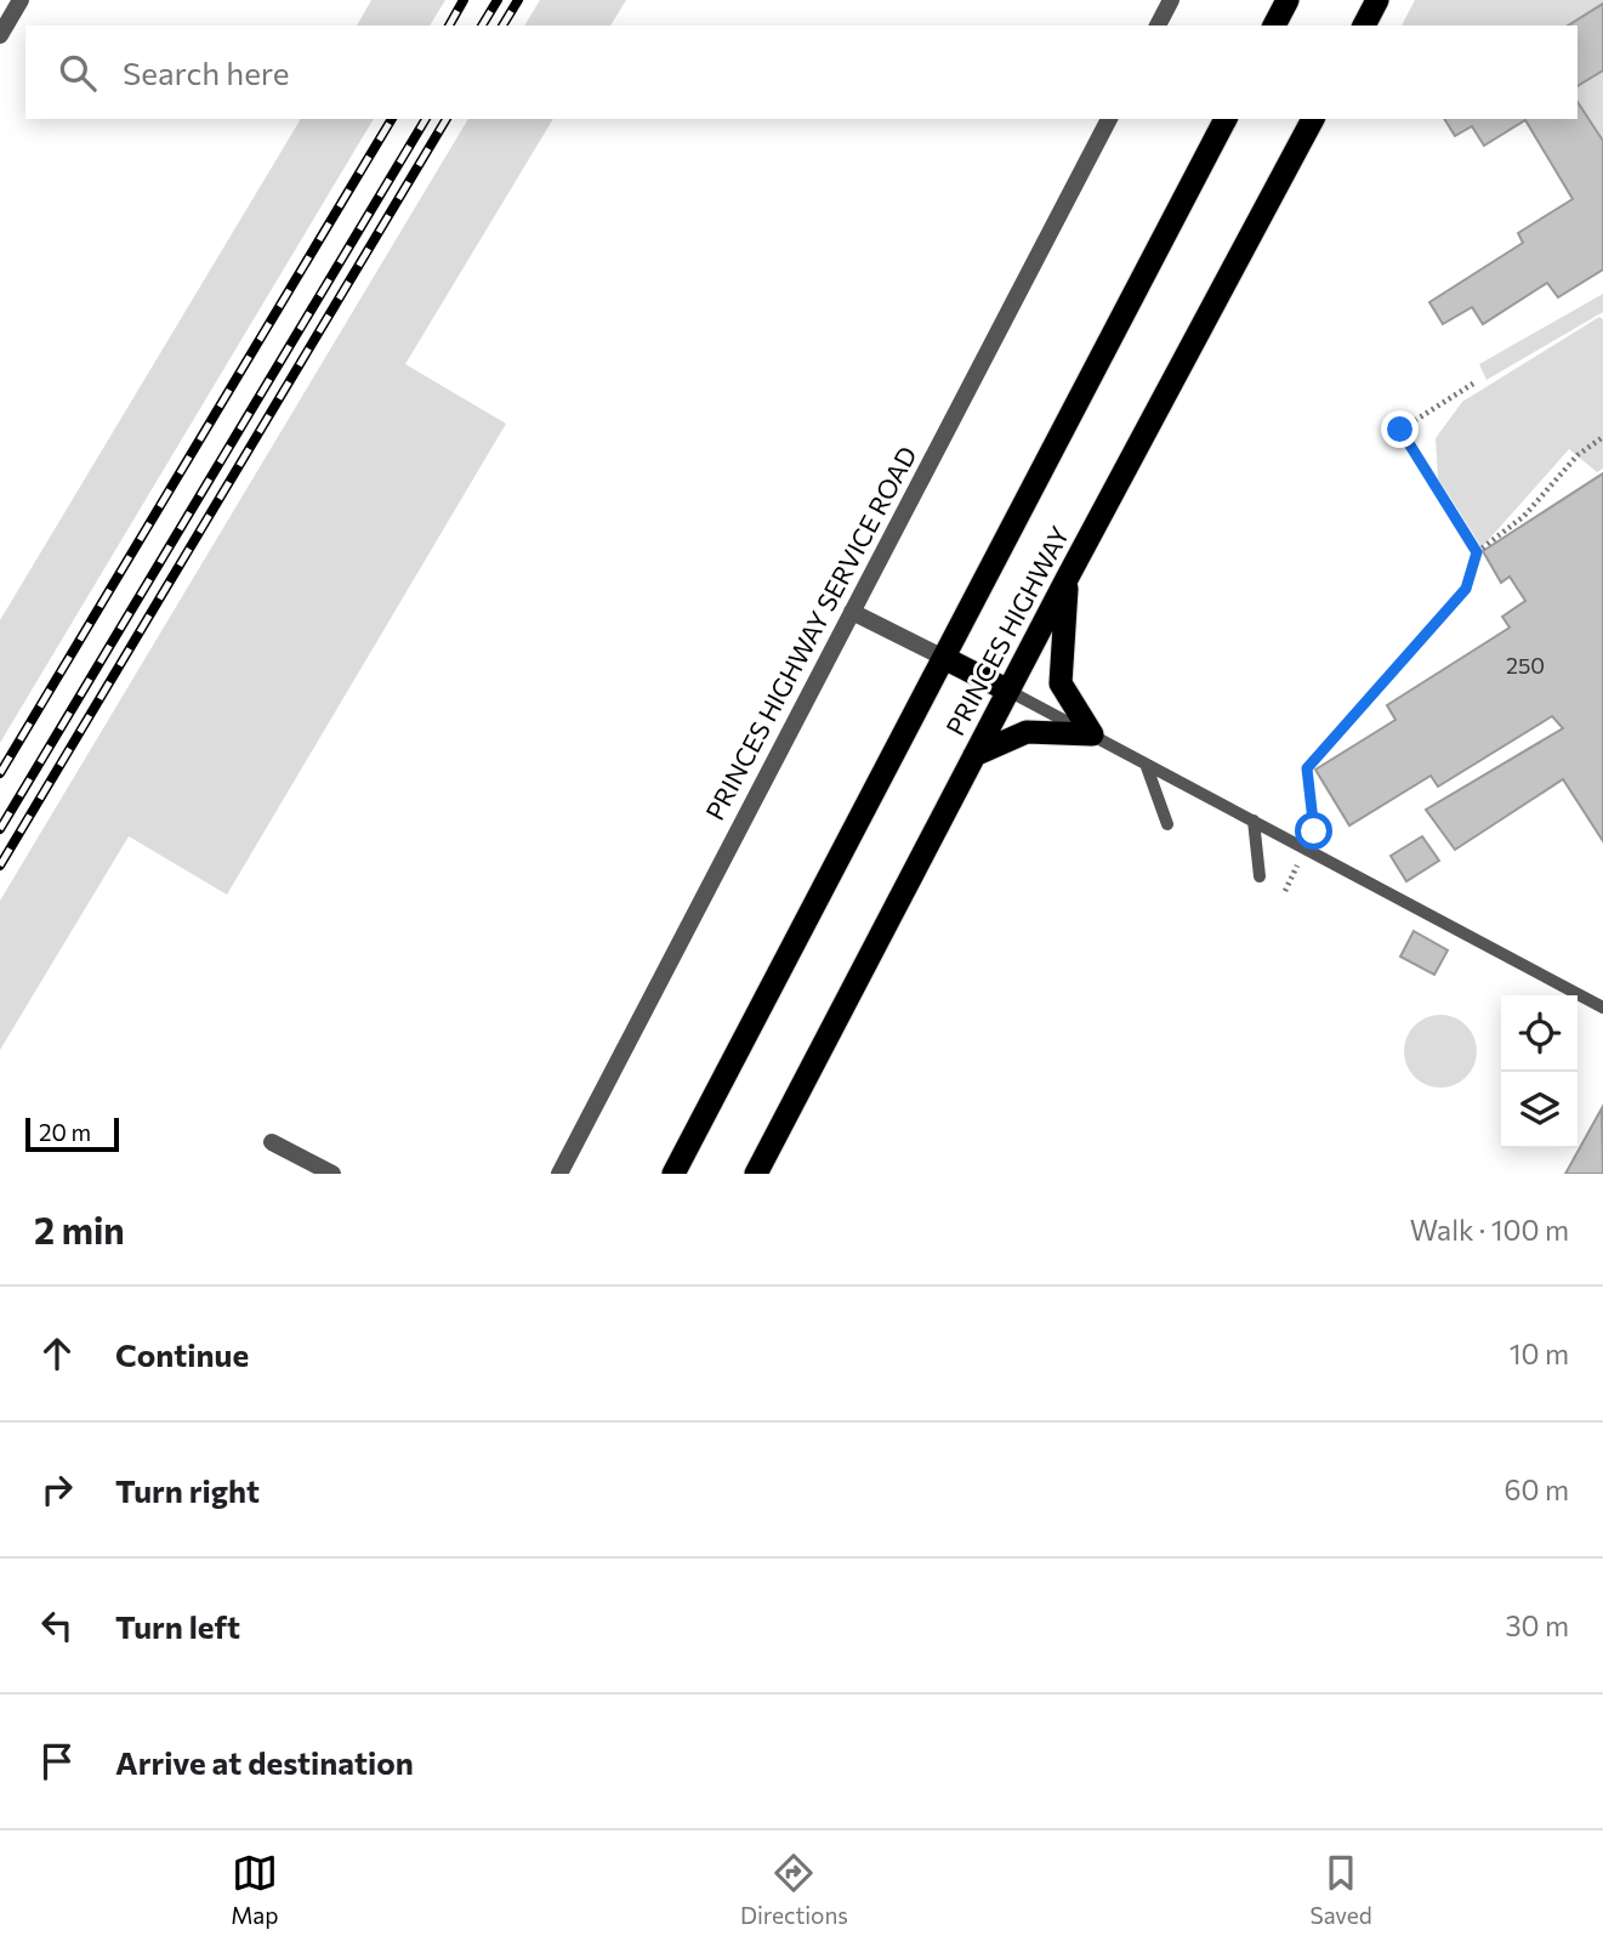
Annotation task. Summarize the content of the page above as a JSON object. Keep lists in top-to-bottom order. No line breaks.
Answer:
{"streets":{"highway":["PRINCES HIGHWAY"],"street":["PRINCES HIGHWAY SERVICE ROAD"]},"crossings":[["PRINCES HIGHWAY","PRINCES HIGHWAY SERVICE ROAD"]],"house_numbers":["250"],"scale_bar":"20 m","page":{"search":"Search here","scale":"20 m","heading":["2 min","Walk · 100 m"],"list":[["Continue","10 m"],["Turn right","60 m"],["Turn left","30 m"],"Arrive at destination"],"nav":["Map","Directions","Saved"]}}
